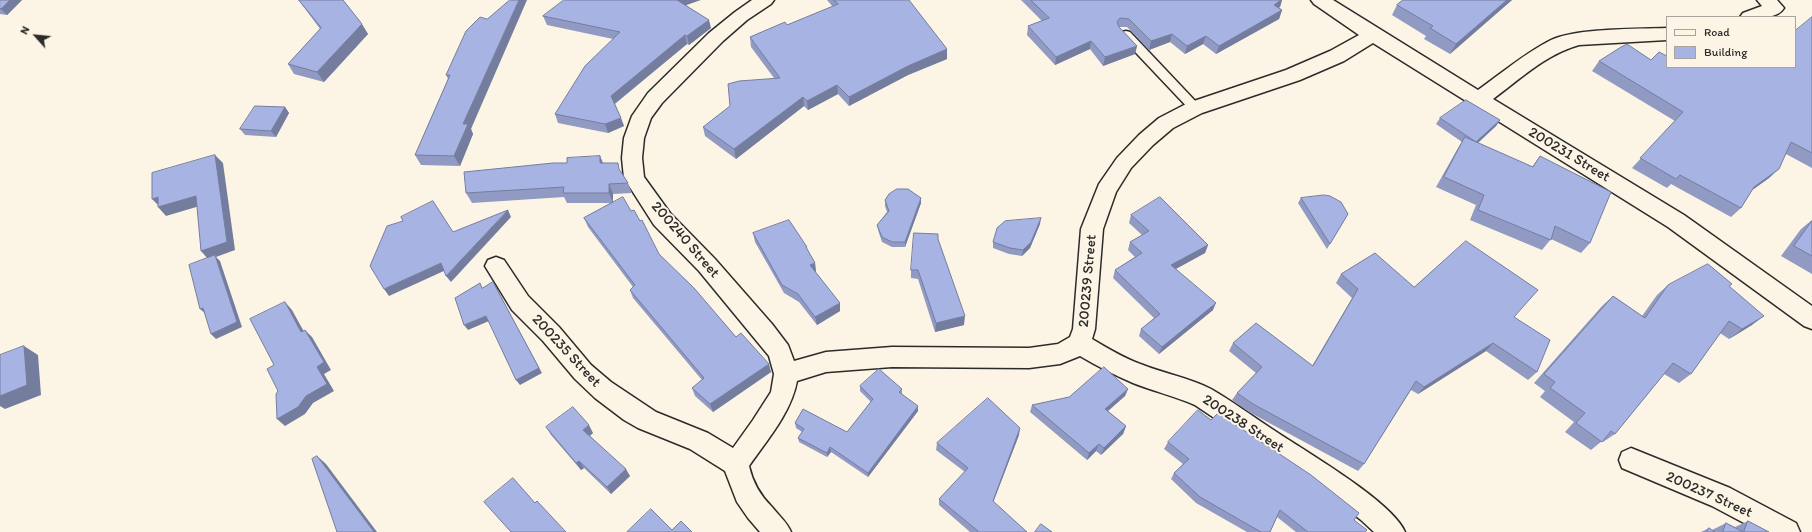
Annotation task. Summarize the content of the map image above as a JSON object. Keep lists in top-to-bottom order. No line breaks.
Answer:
{"streets":{"street":["200231 Street","200240 Street","200239 Street","200235 Street","200238 Street","200237 Street"]},"crossings":[["200231 Street","200239 Street"],["200240 Street","200239 Street"],["200239 Street","200238 Street"]],"legend":["Road","Building"],"north":"top left"}
